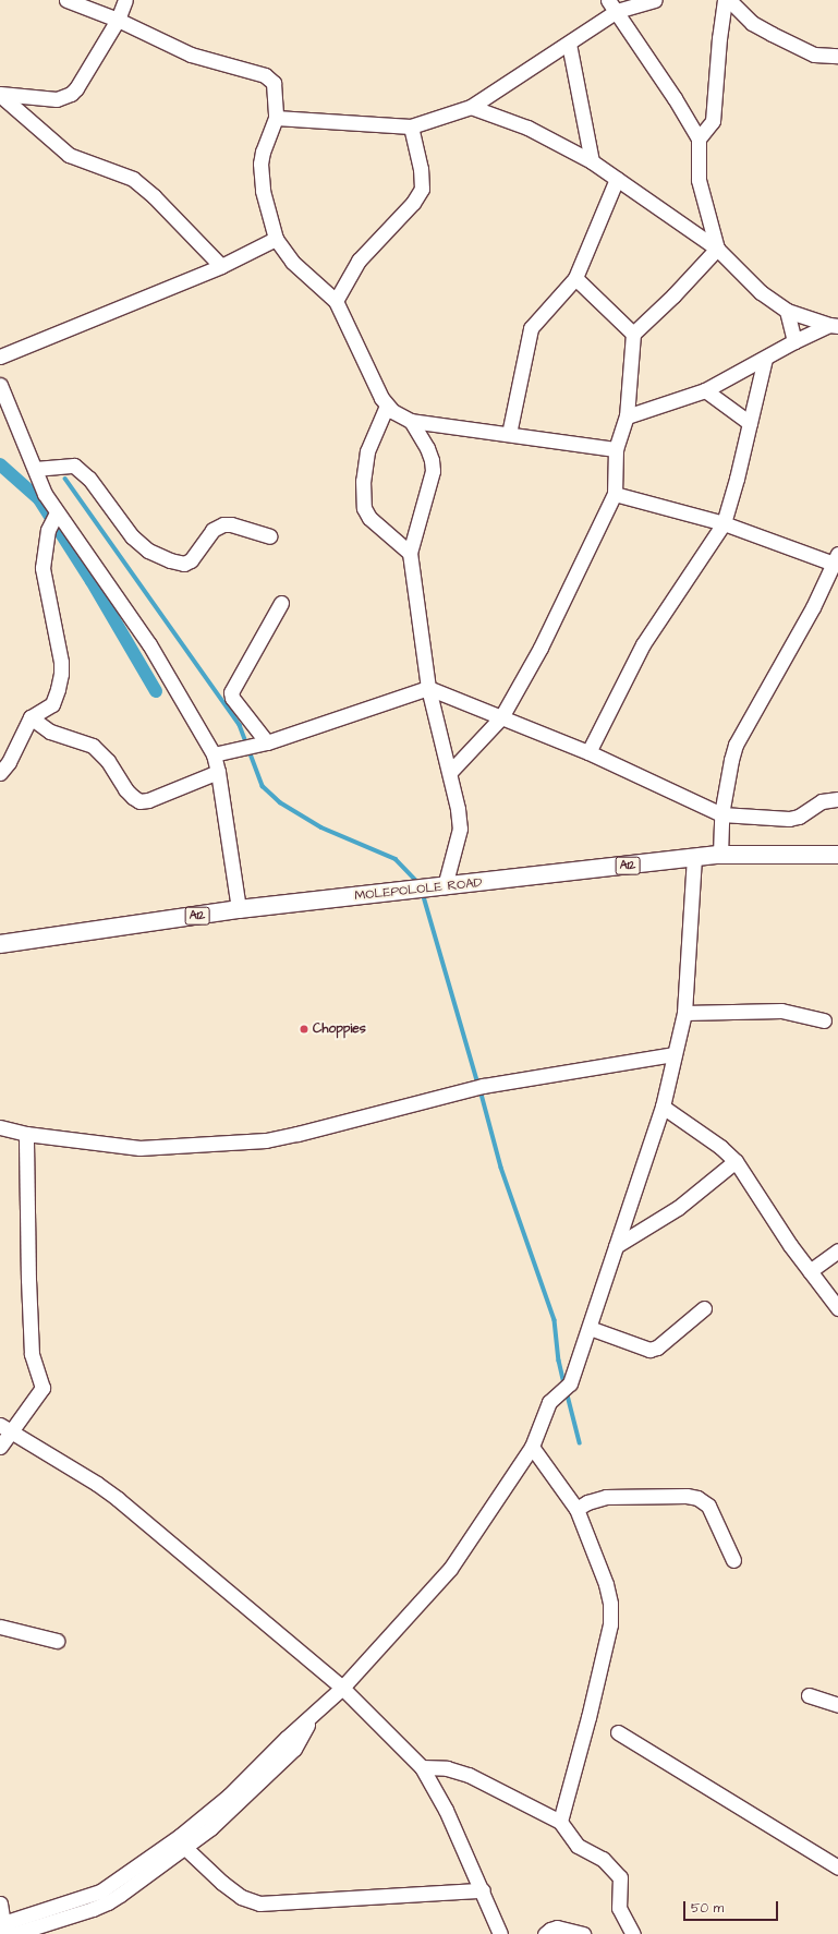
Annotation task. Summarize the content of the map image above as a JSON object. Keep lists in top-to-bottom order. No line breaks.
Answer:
{"streets":{"main road":["A12","MOLEPOLOLE ROAD"]},"places":["Choppies"],"scale_bar":"50 m"}
